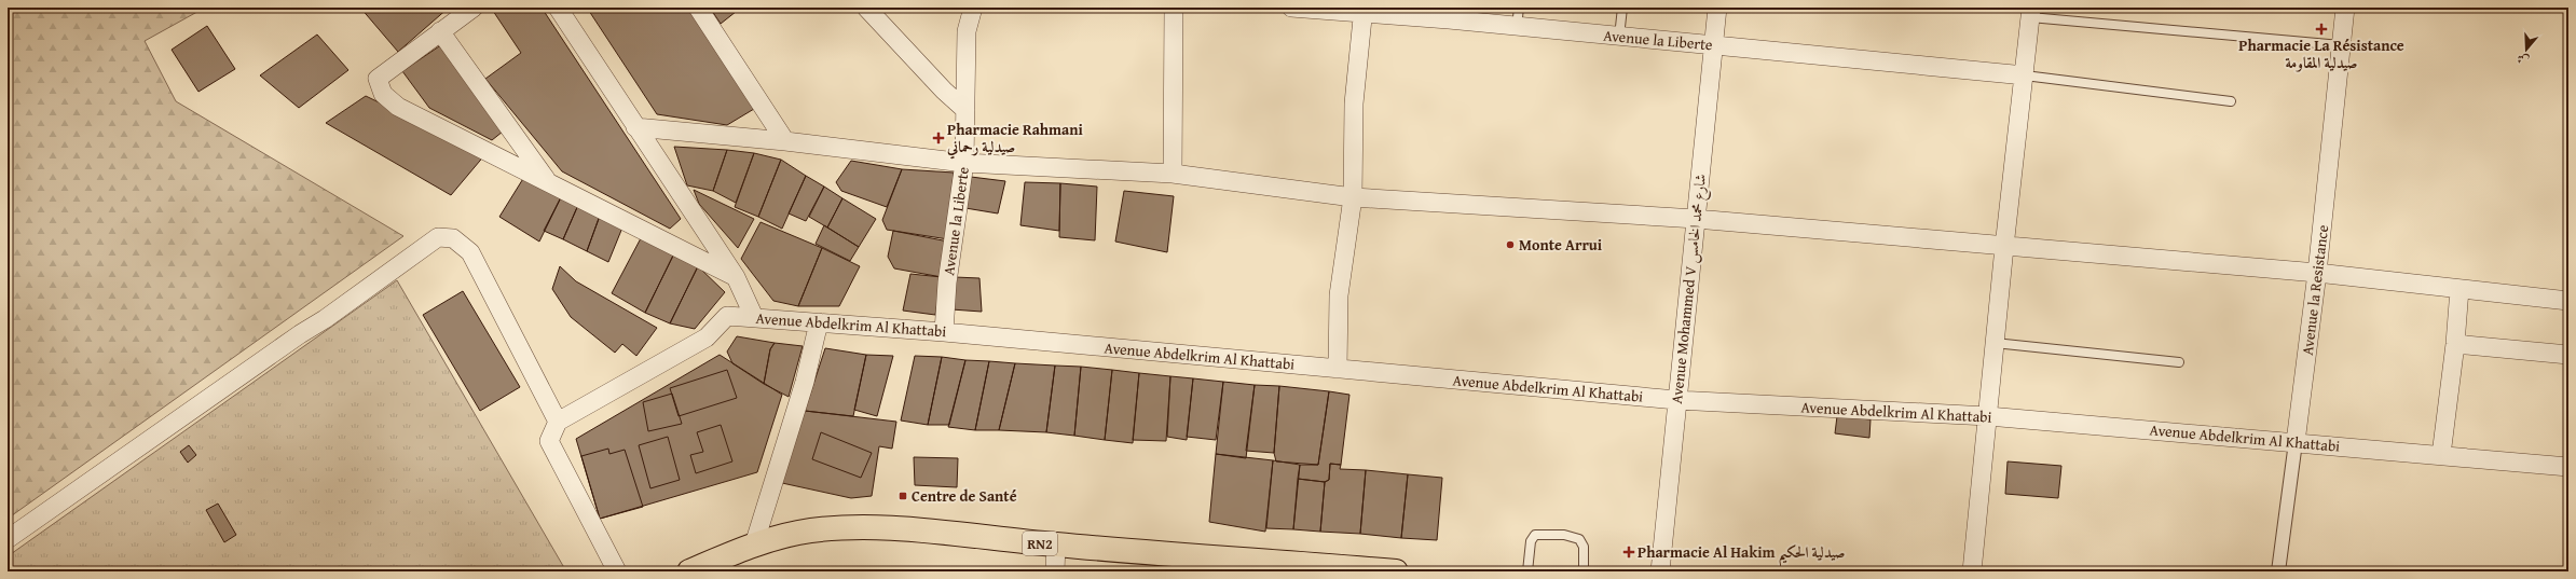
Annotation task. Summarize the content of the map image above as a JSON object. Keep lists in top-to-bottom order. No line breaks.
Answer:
{"streets":{"main road":["RN2"],"street":["Avenue la Liberte","Avenue Mohammed V شارع محمد الخامس","Avenue la Resistance","Avenue Abdelkrim Al Khattabi"]},"crossings":[["Avenue la Liberte","Avenue Mohammed V شارع محمد الخامس"],["Avenue la Liberte","Avenue Abdelkrim Al Khattabi"],["Avenue Mohammed V شارع محمد الخامس","Avenue Abdelkrim Al Khattabi"],["Avenue la Resistance","Avenue Abdelkrim Al Khattabi"]],"places":{"health":["Pharmacie La Résistance صيدلية المقاومة","Pharmacie Rahmani صيدلية رحماني","Pharmacie Al Hakim صيدلية الحكيم"],"other":["Monte Arrui"],"transit":["Centre de Santé"]},"north":"bottom"}
